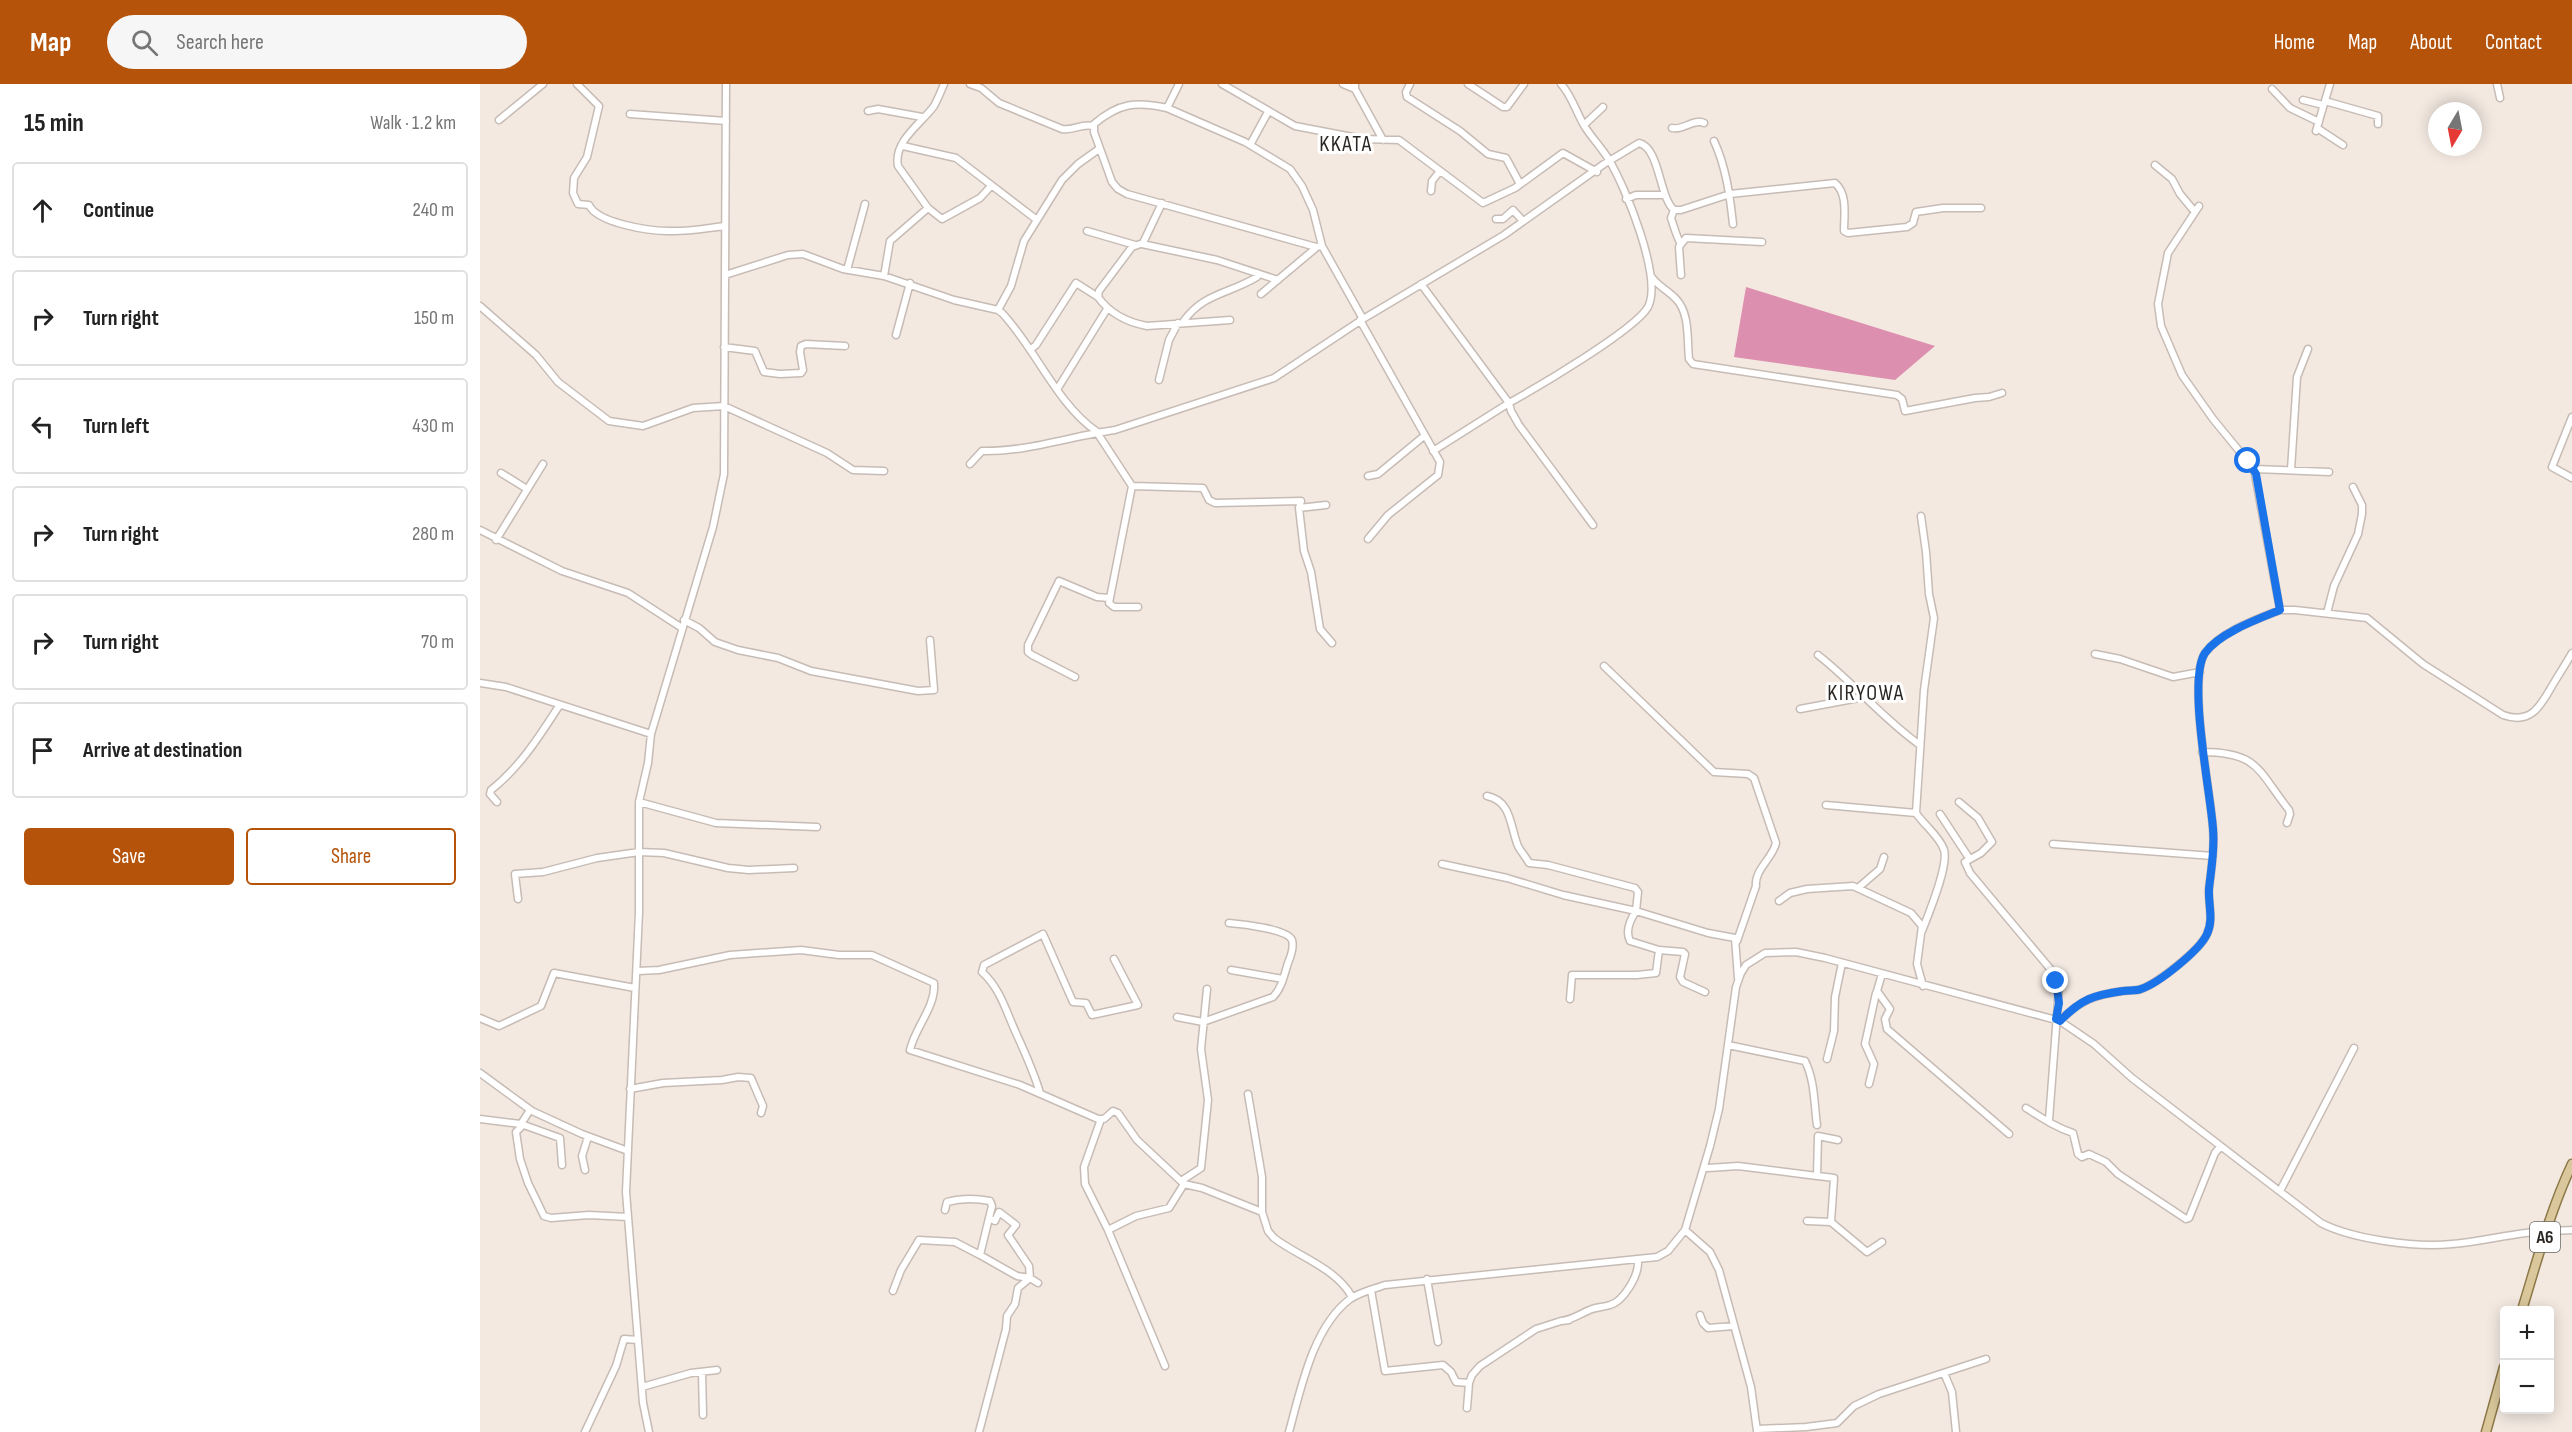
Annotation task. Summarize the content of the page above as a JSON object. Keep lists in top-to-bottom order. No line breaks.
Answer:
{"streets":{"main road":["A6"]},"districts":["KKATA","KIRYOWA"],"north":"bottom","page":{"header":"Map","search":"Search here","nav":["Home","Map","About","Contact"],"heading":["15 min","Walk · 1.2 km"],"list":[["Continue","240 m"],["Turn right","150 m"],["Turn left","430 m"],["Turn right","280 m"],["Turn right","70 m"],"Arrive at destination"],"buttons":["Save","Share"],"map_buttons":["+","−"]}}
